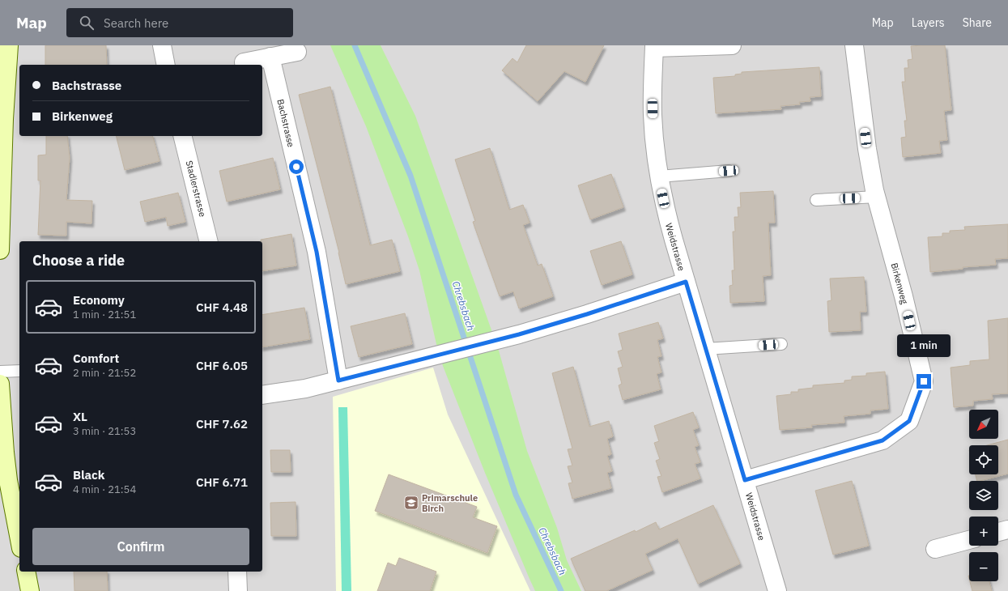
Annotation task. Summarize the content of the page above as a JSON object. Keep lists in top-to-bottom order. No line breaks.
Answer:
{"streets":{"street":["Bachstrasse","Stadlerstrasse","Weidstrasse","Birkenweg"]},"crossings":[["Weidstrasse","Birkenweg"]],"water":["Chrebsbach"],"places":{"school or university":["Primarschule Birch"]},"north":"bottom left","page":{"header":"Map","search":"Search here","nav":["Map","Layers","Share"],"banner":["Bachstrasse","Birkenweg"],"heading":"Choose a ride","list":[{"name":"Economy","note":"1 min · 21:51","value":"CHF 4.48"},{"name":"Comfort","note":"2 min · 21:52","value":"CHF 6.05"},{"name":"XL","note":"3 min · 21:53","value":"CHF 7.62"},{"name":"Black","note":"4 min · 21:54","value":"CHF 6.71"}],"bubble":"1 min","map_buttons":["+","−"],"buttons":"Confirm"}}
